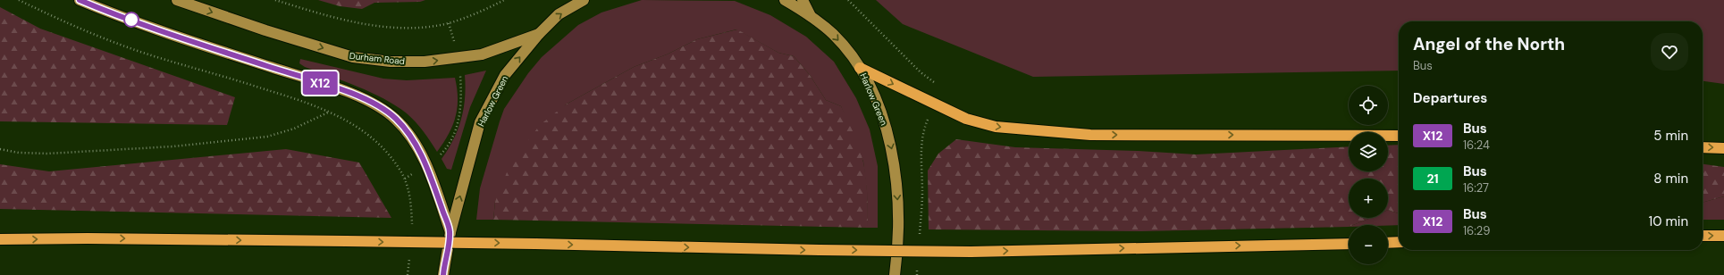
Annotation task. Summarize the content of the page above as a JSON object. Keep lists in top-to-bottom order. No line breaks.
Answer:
{"streets":{"main road":["Durham Road","Harlow Green"]},"crossings":[["Durham Road","Harlow Green"]],"one_way":["Durham Road"],"lines":["bus line X12"],"page":{"on_map":"X12","heading":[["Angel of the North","Bus"],"Departures"],"map_buttons":["+","−"],"list":[{"mark":"X12","name":"Bus","note":"16:24","value":"5 min"},{"mark":"21","name":"Bus","note":"16:27","value":"8 min"},{"mark":"X12","name":"Bus","note":"16:29","value":"10 min"}]}}
